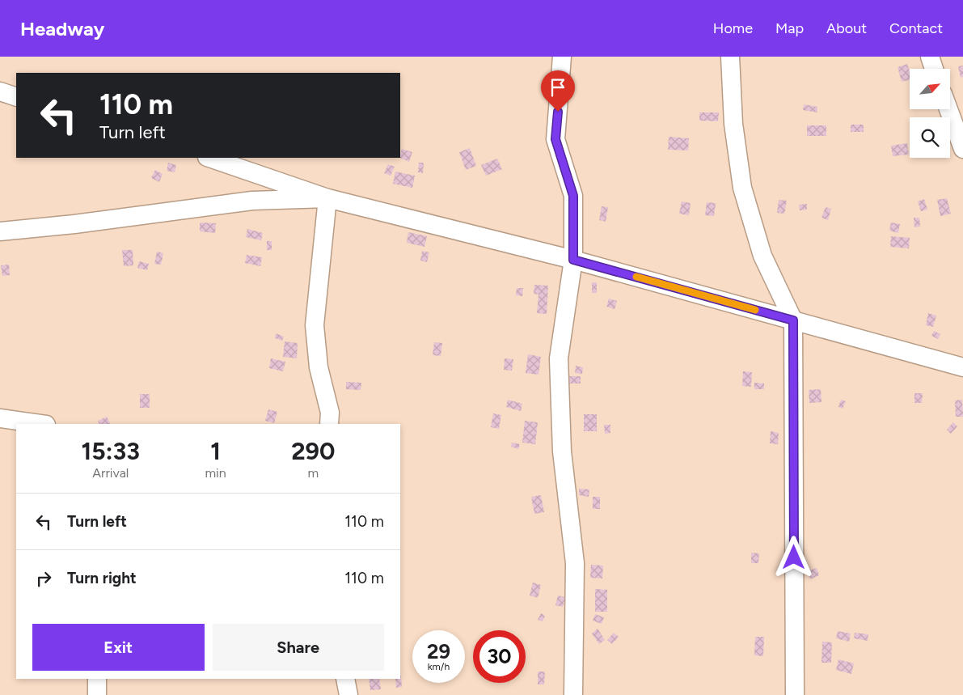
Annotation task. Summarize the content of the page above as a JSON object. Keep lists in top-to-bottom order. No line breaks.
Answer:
{"north":"top right","page":{"header":"Headway","nav":["Home","Map","About","Contact"],"turn":["110 m","Turn left"],"eta":["15:33","Arrival","1","min","290","m"],"list":[{"name":"Turn left","value":"110 m"},{"name":"Turn right","value":"110 m"}],"buttons":["Exit","Share"],"speed":"29 km/h","limit":"30"}}
